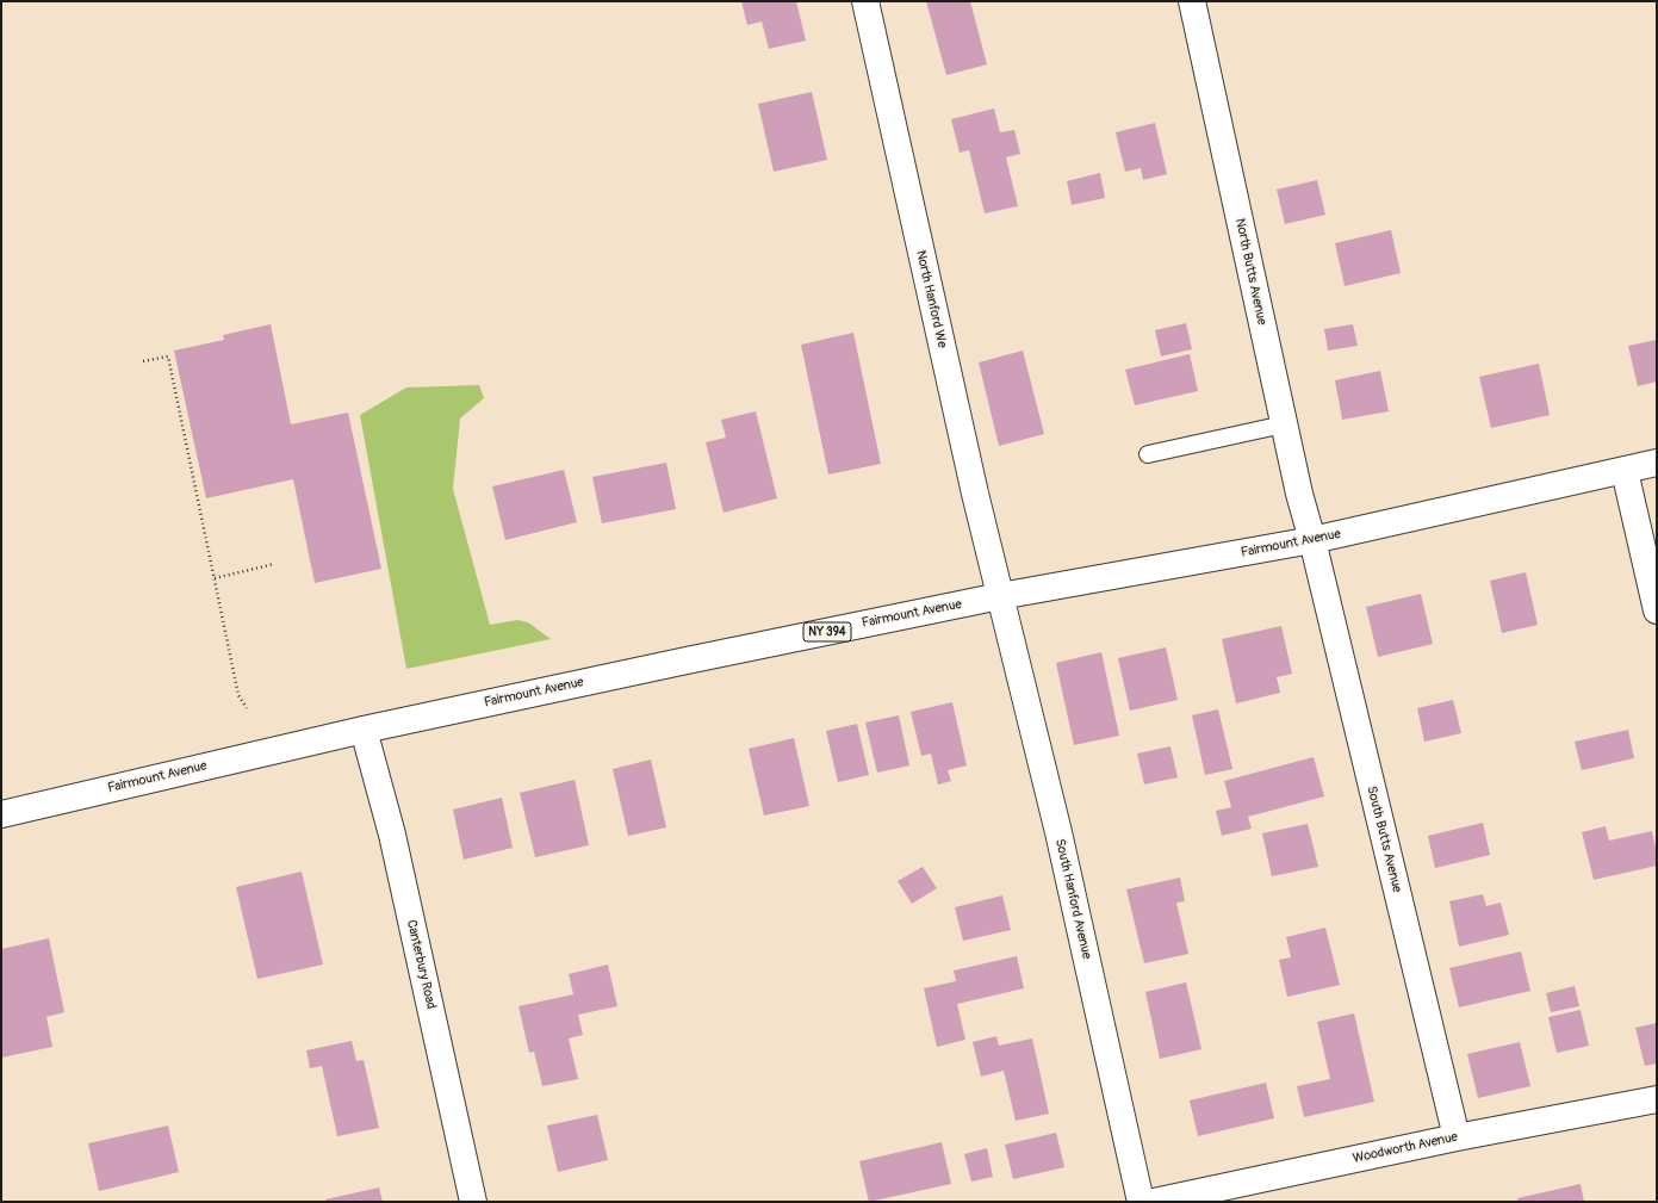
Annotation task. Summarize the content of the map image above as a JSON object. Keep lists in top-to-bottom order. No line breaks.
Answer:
{"streets":{"street":["North Butts Avenue","North Hanford We","Fairmount Avenue","NY 394","South Butts Avenue","South Hanford Avenue","Canterbury Road","Woodworth Avenue"]},"crossings":[["North Butts Avenue","Fairmount Avenue"],["North Butts Avenue","South Butts Avenue"],["North Hanford We","Fairmount Avenue"],["North Hanford We","South Hanford Avenue"],["Fairmount Avenue","South Butts Avenue"],["Fairmount Avenue","South Hanford Avenue"],["Fairmount Avenue","Canterbury Road"],["South Butts Avenue","Woodworth Avenue"]]}
